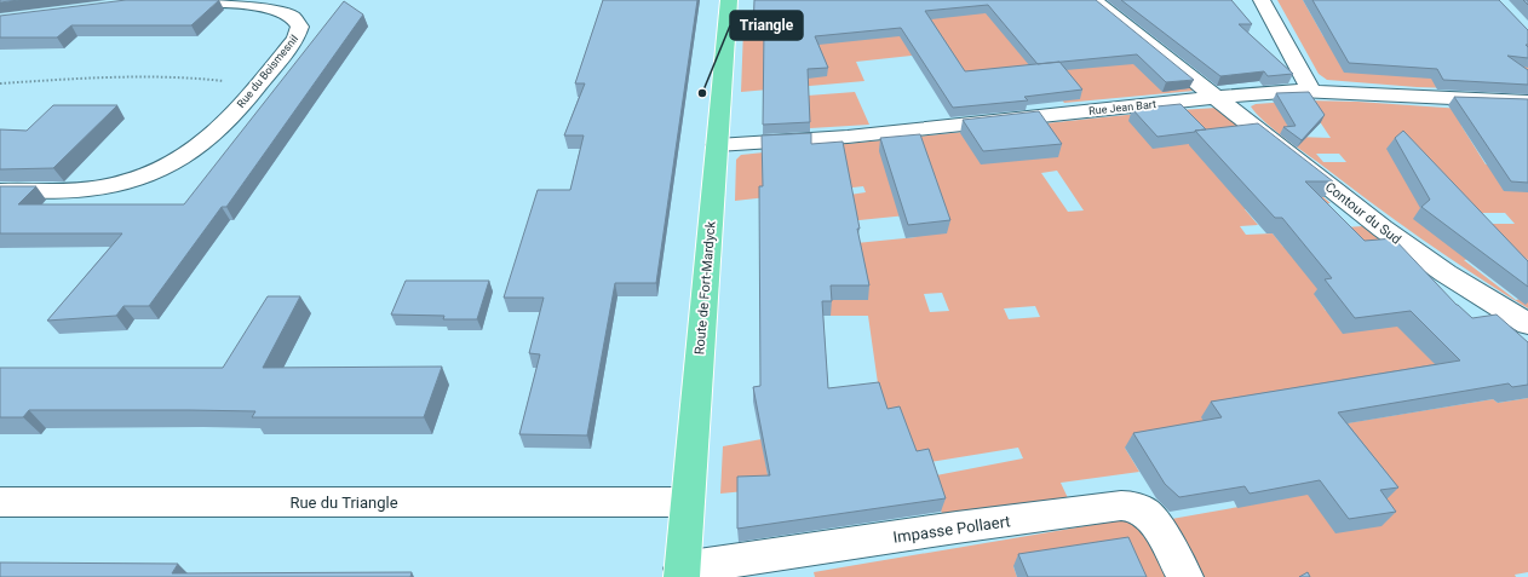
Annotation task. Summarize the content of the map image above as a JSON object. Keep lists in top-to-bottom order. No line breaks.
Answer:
{"streets":{"main road":["Route de Fort-Mardyck"],"street":["Rue du Boismesnil","Rue Jean Bart","Contour du Sud","Rue du Triangle","Impasse Pollaert"]},"crossings":[["Rue Jean Bart","Contour du Sud"],["Rue Jean Bart","Route de Fort-Mardyck"],["Route de Fort-Mardyck","Rue du Triangle"],["Route de Fort-Mardyck","Impasse Pollaert"]],"places":["Triangle"]}
